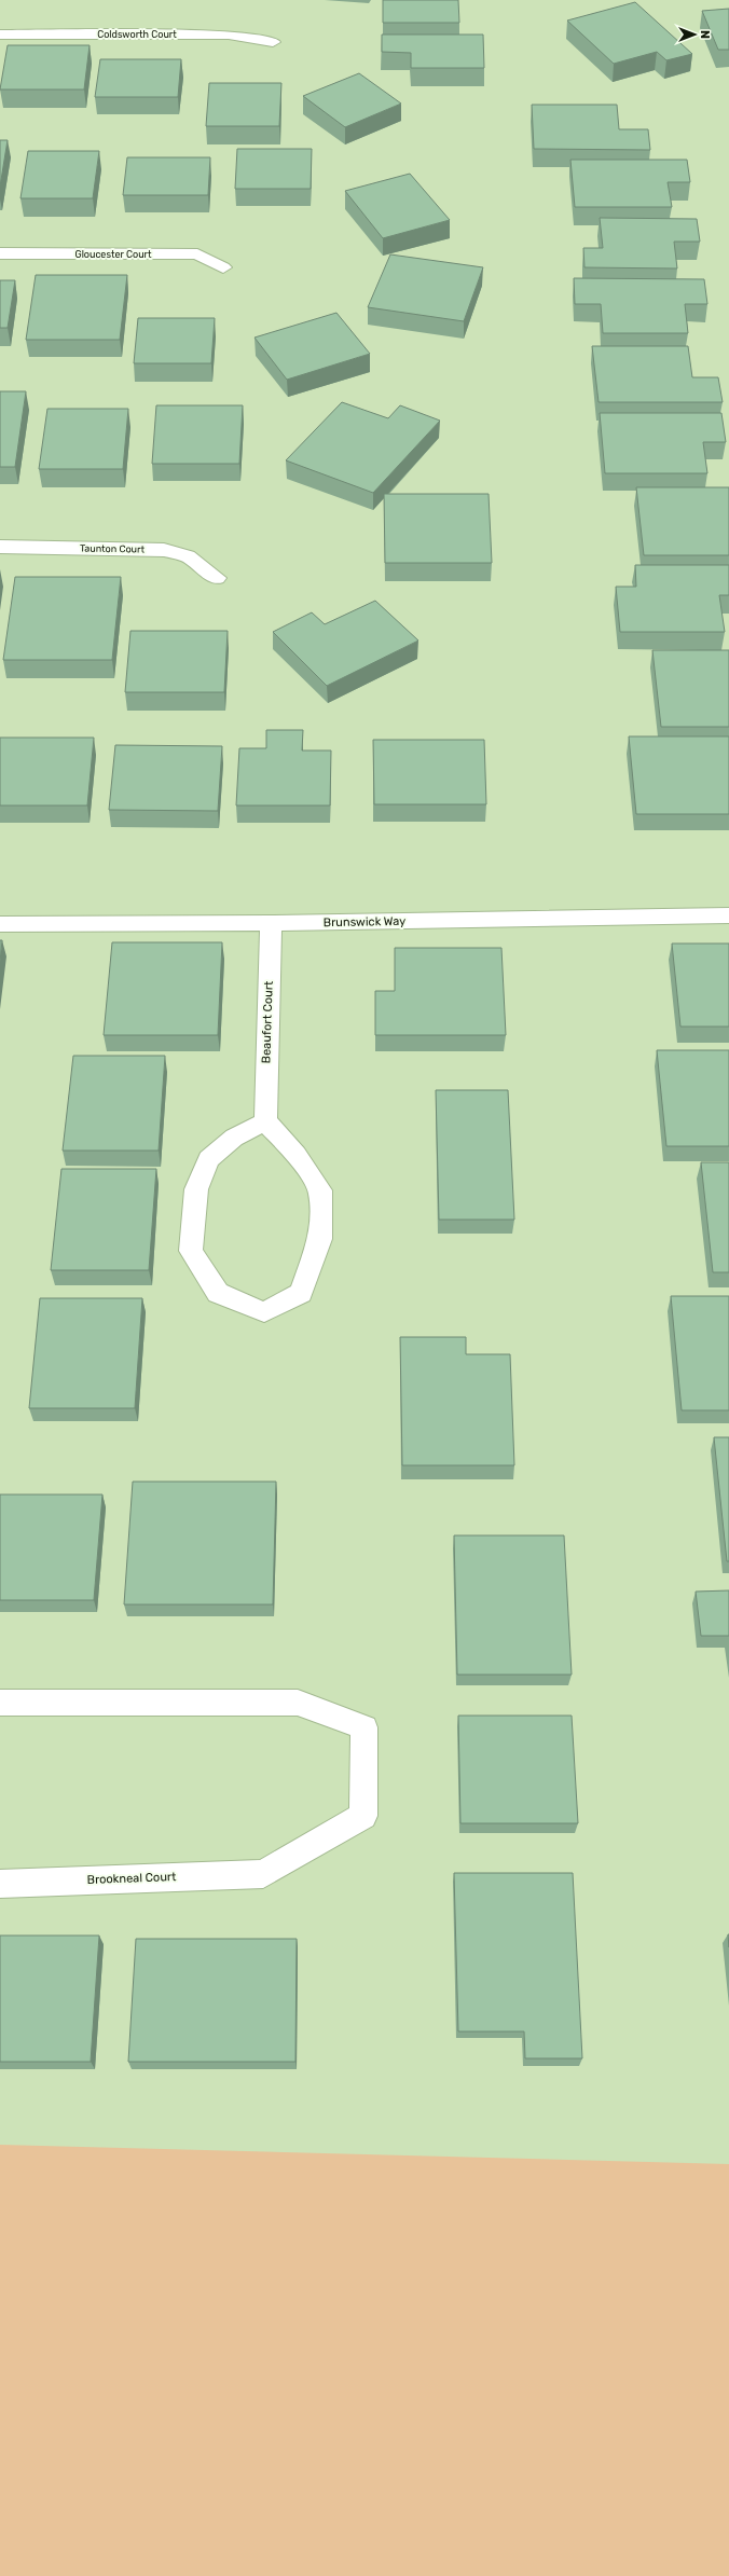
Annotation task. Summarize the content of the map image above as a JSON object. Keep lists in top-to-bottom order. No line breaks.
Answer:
{"streets":{"street":["Coldsworth Court","Gloucester Court","Taunton Court","Brunswick Way","Beaufort Court","Brookneal Court"]},"crossings":[["Brunswick Way","Beaufort Court"]],"north":"right"}
